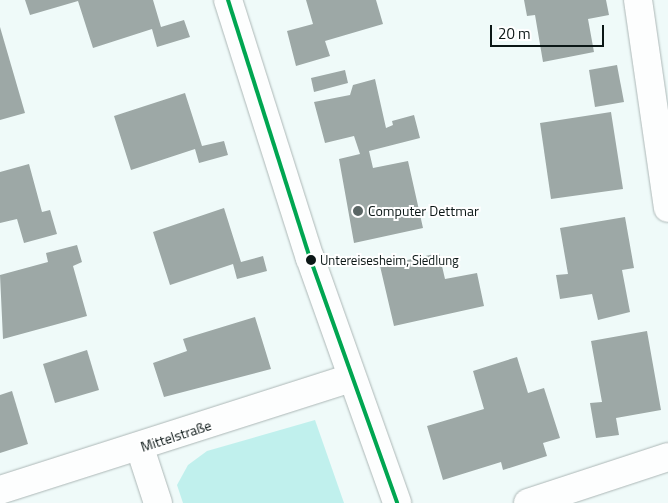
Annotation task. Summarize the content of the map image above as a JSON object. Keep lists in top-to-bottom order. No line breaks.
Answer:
{"streets":{"street":["Mittelstraße"]},"places":["Computer Dettmar","Untereisesheim, Siedlung"],"scale_bar":"20 m"}
